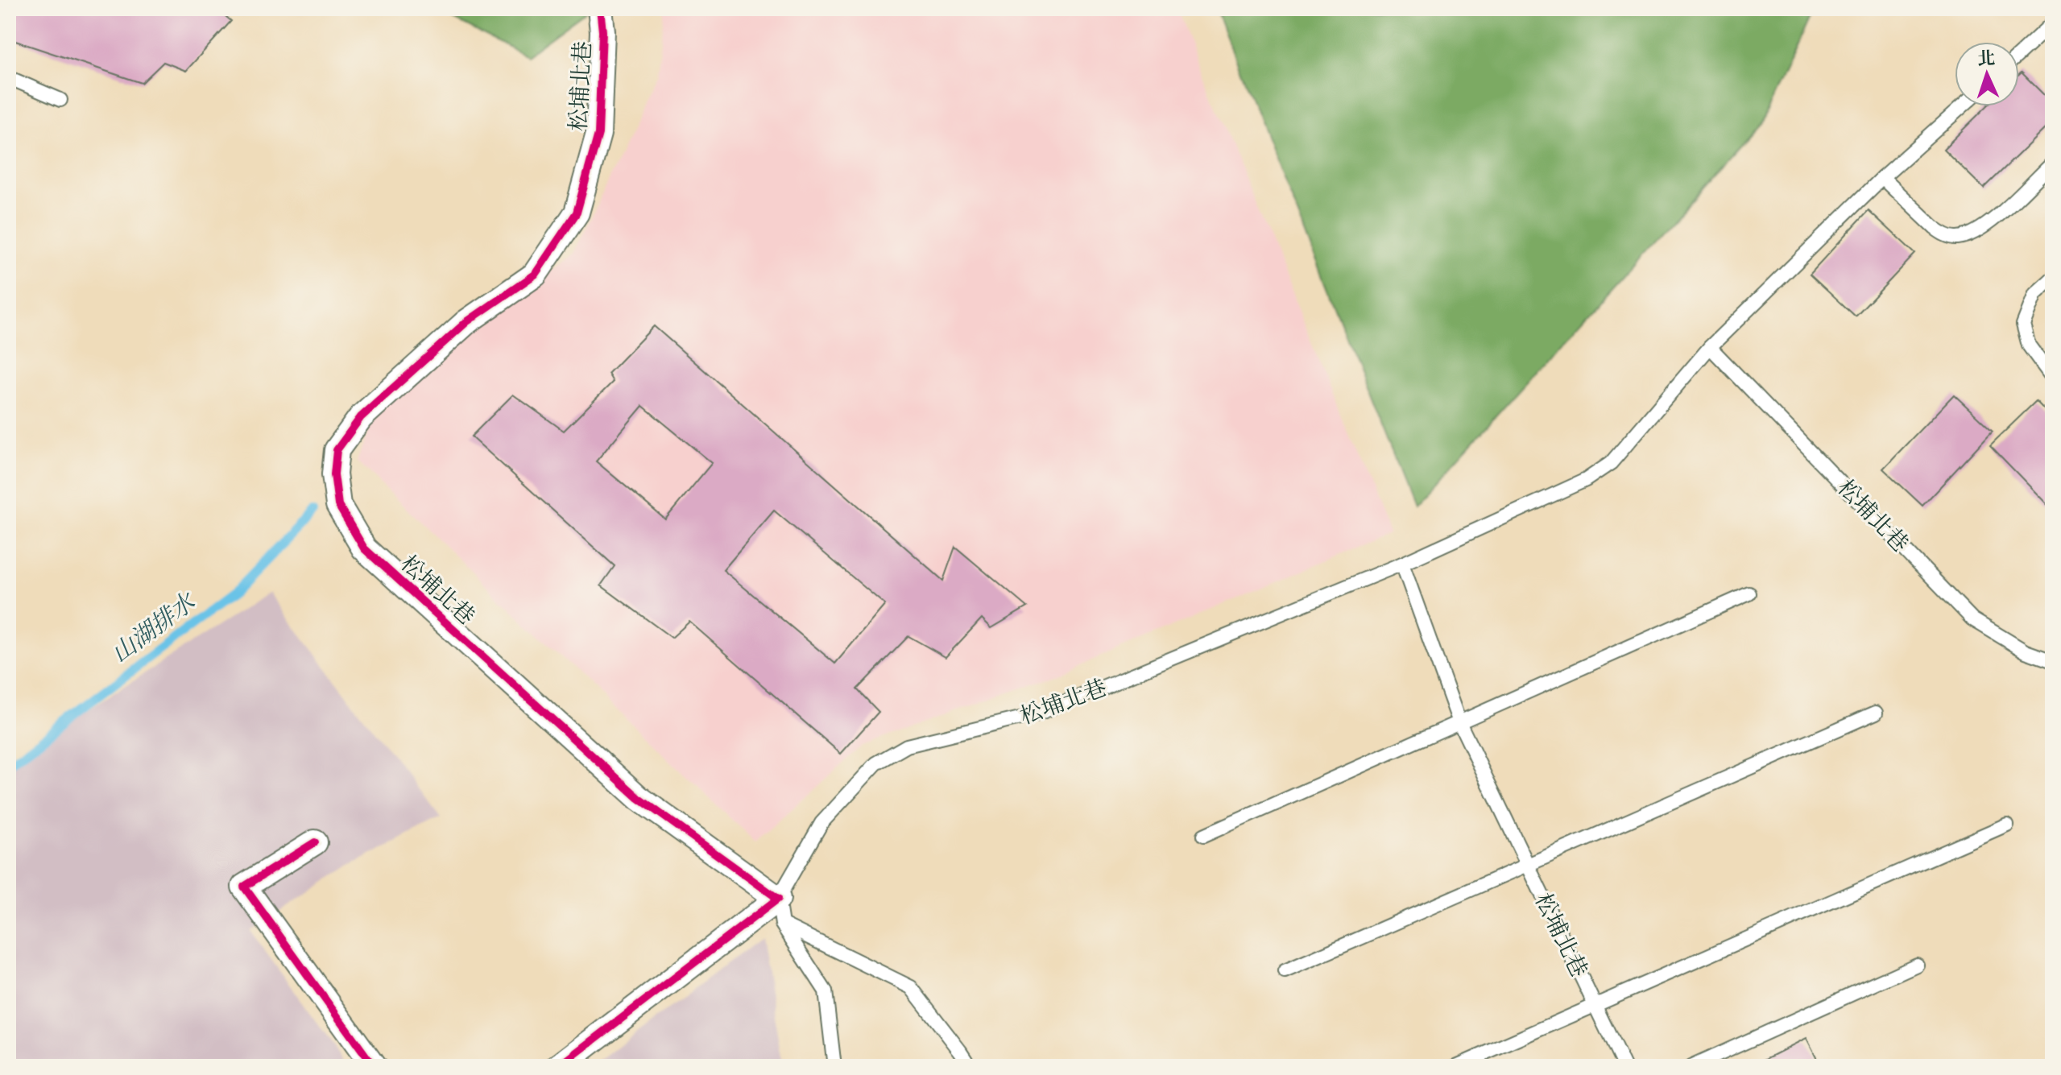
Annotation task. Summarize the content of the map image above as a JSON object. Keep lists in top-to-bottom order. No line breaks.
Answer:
{"streets":{"street":["松埔北巷"]},"water":["山湖排水"],"north":"top"}
